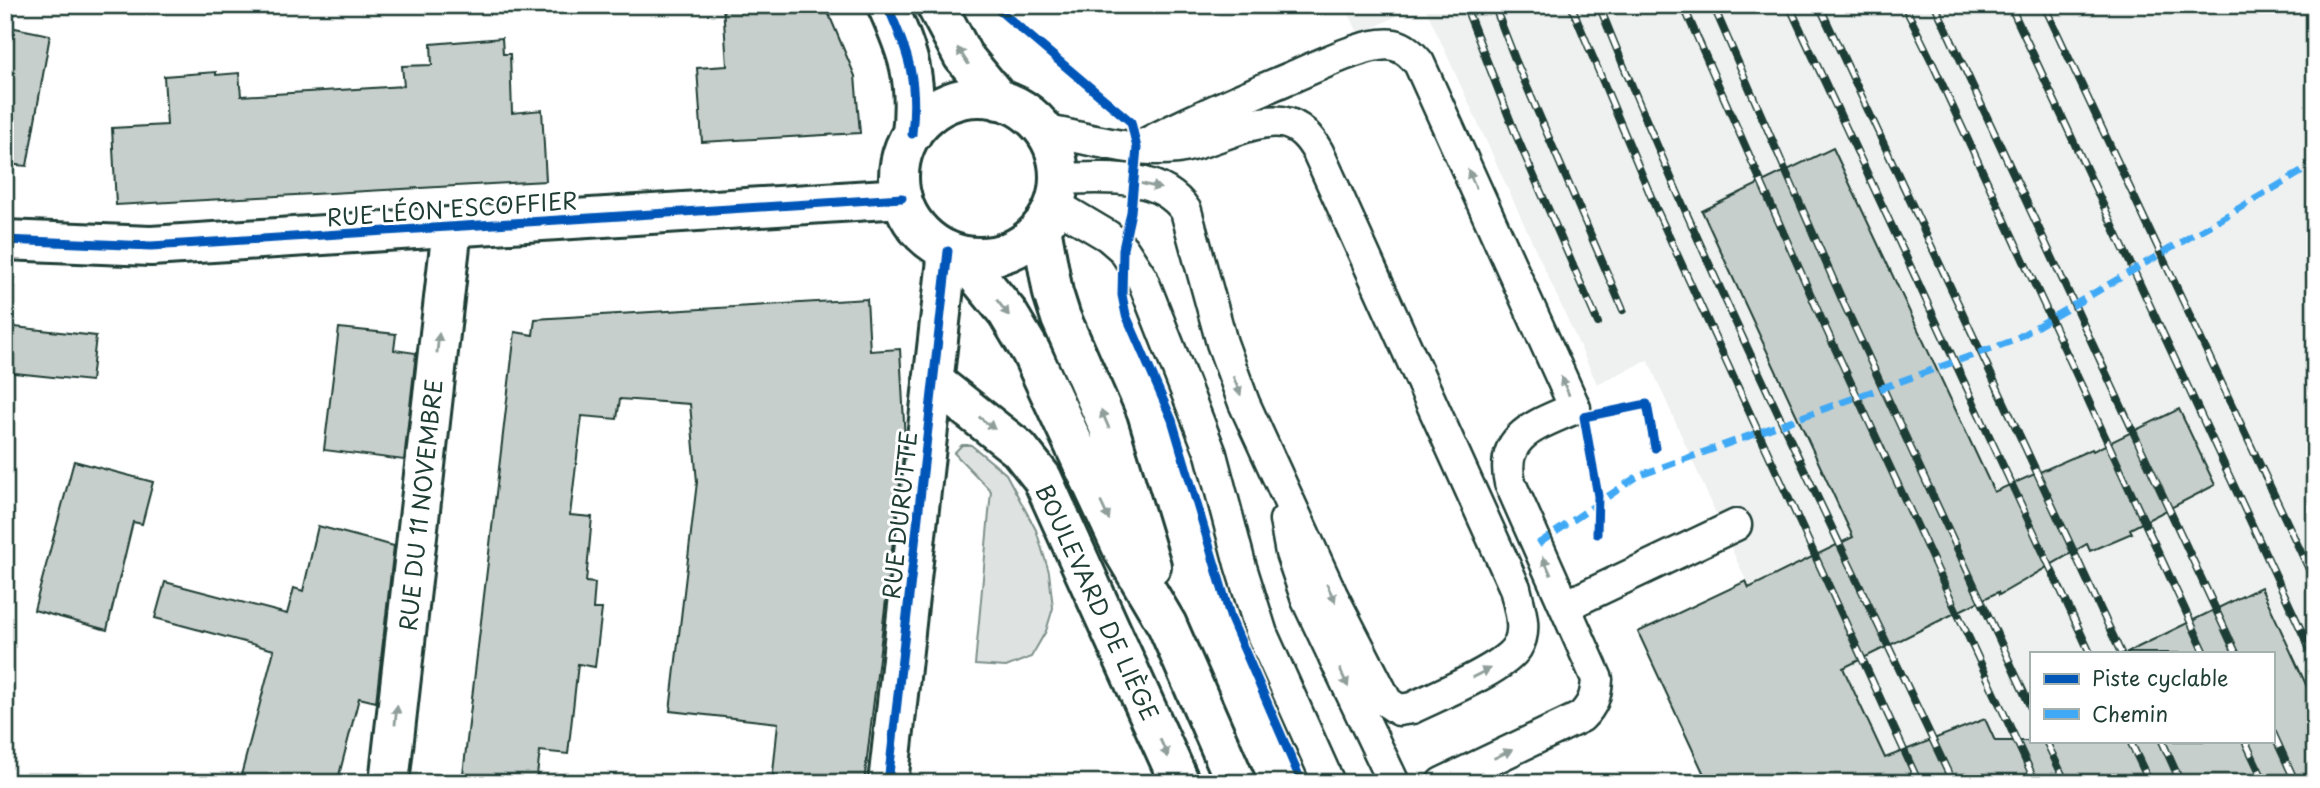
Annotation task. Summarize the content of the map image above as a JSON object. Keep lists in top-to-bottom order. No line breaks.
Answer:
{"streets":{"street":["RUE LÉON ESCOFFIER","RUE DU 11 NOVEMBRE","RUE DURUTTE","BOULEVARD DE LIÈGE"]},"crossings":[["RUE LÉON ESCOFFIER","RUE DU 11 NOVEMBRE"],["RUE LÉON ESCOFFIER","RUE DURUTTE"],["RUE LÉON ESCOFFIER","BOULEVARD DE LIÈGE"],["RUE DURUTTE","BOULEVARD DE LIÈGE"]],"one_way":["RUE DU 11 NOVEMBRE"],"legend":["Piste cyclable","Chemin"]}
